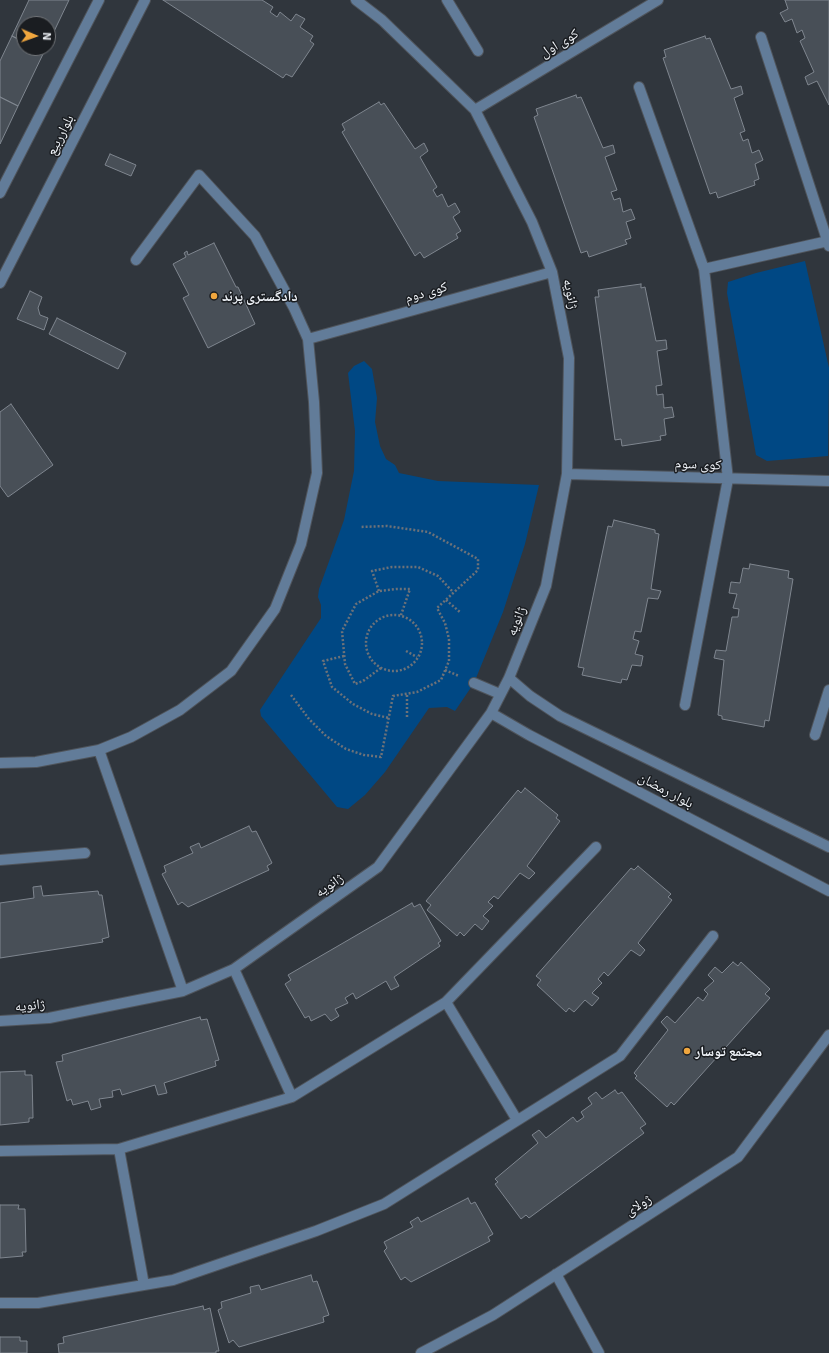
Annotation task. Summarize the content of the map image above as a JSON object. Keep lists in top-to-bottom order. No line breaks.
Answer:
{"streets":{"street":["کوی اول","بلوارربیع","کوی دوم","ژانویه","کوی سوم","بلوار رمضان","ژولای"]},"crossings":[["کوی اول","ژانویه"],["کوی دوم","ژانویه"],["ژانویه","کوی سوم"],["ژانویه","بلوار رمضان"]],"places":["دادگستری پرند","مجتمع توسار"],"north":"right"}
